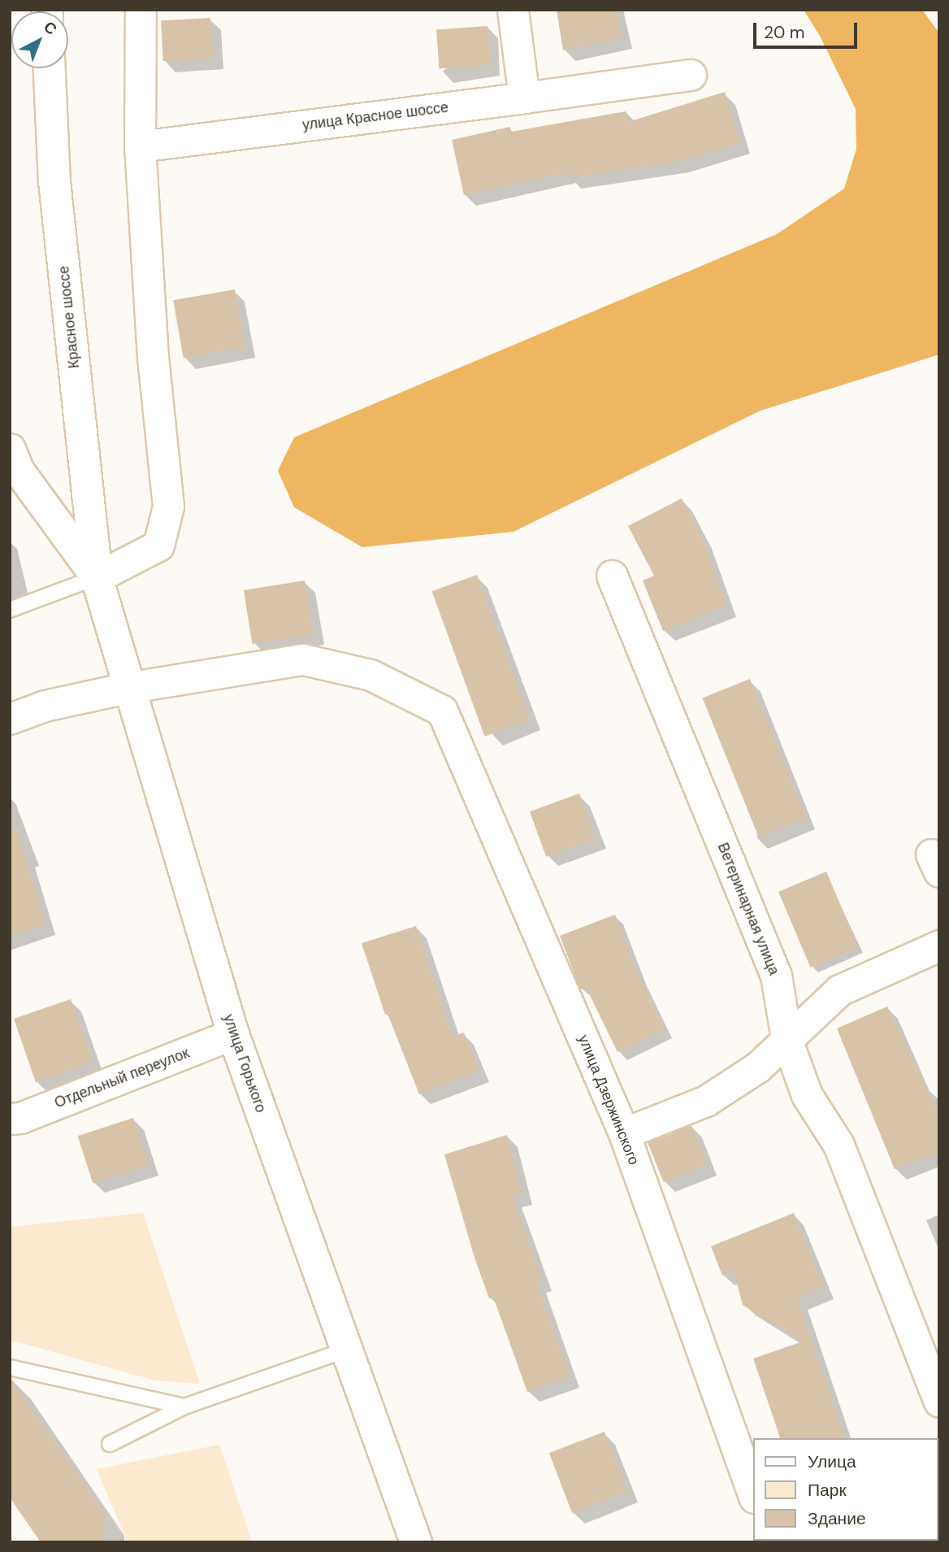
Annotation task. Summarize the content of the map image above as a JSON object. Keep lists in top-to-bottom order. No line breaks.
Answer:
{"streets":{"main road":["Красное шоссе","улица Горького"],"street":["улица Красное шоссе","Ветеринарная улица","Отдельный переулок","улица Дзержинского"]},"crossings":[["Красное шоссе","улица Горького"],["улица Горького","Отдельный переулок"],["улица Горького","улица Дзержинского"]],"legend":["Улица","Парк","Здание"],"scale_bar":"20 m","north":"top right"}
